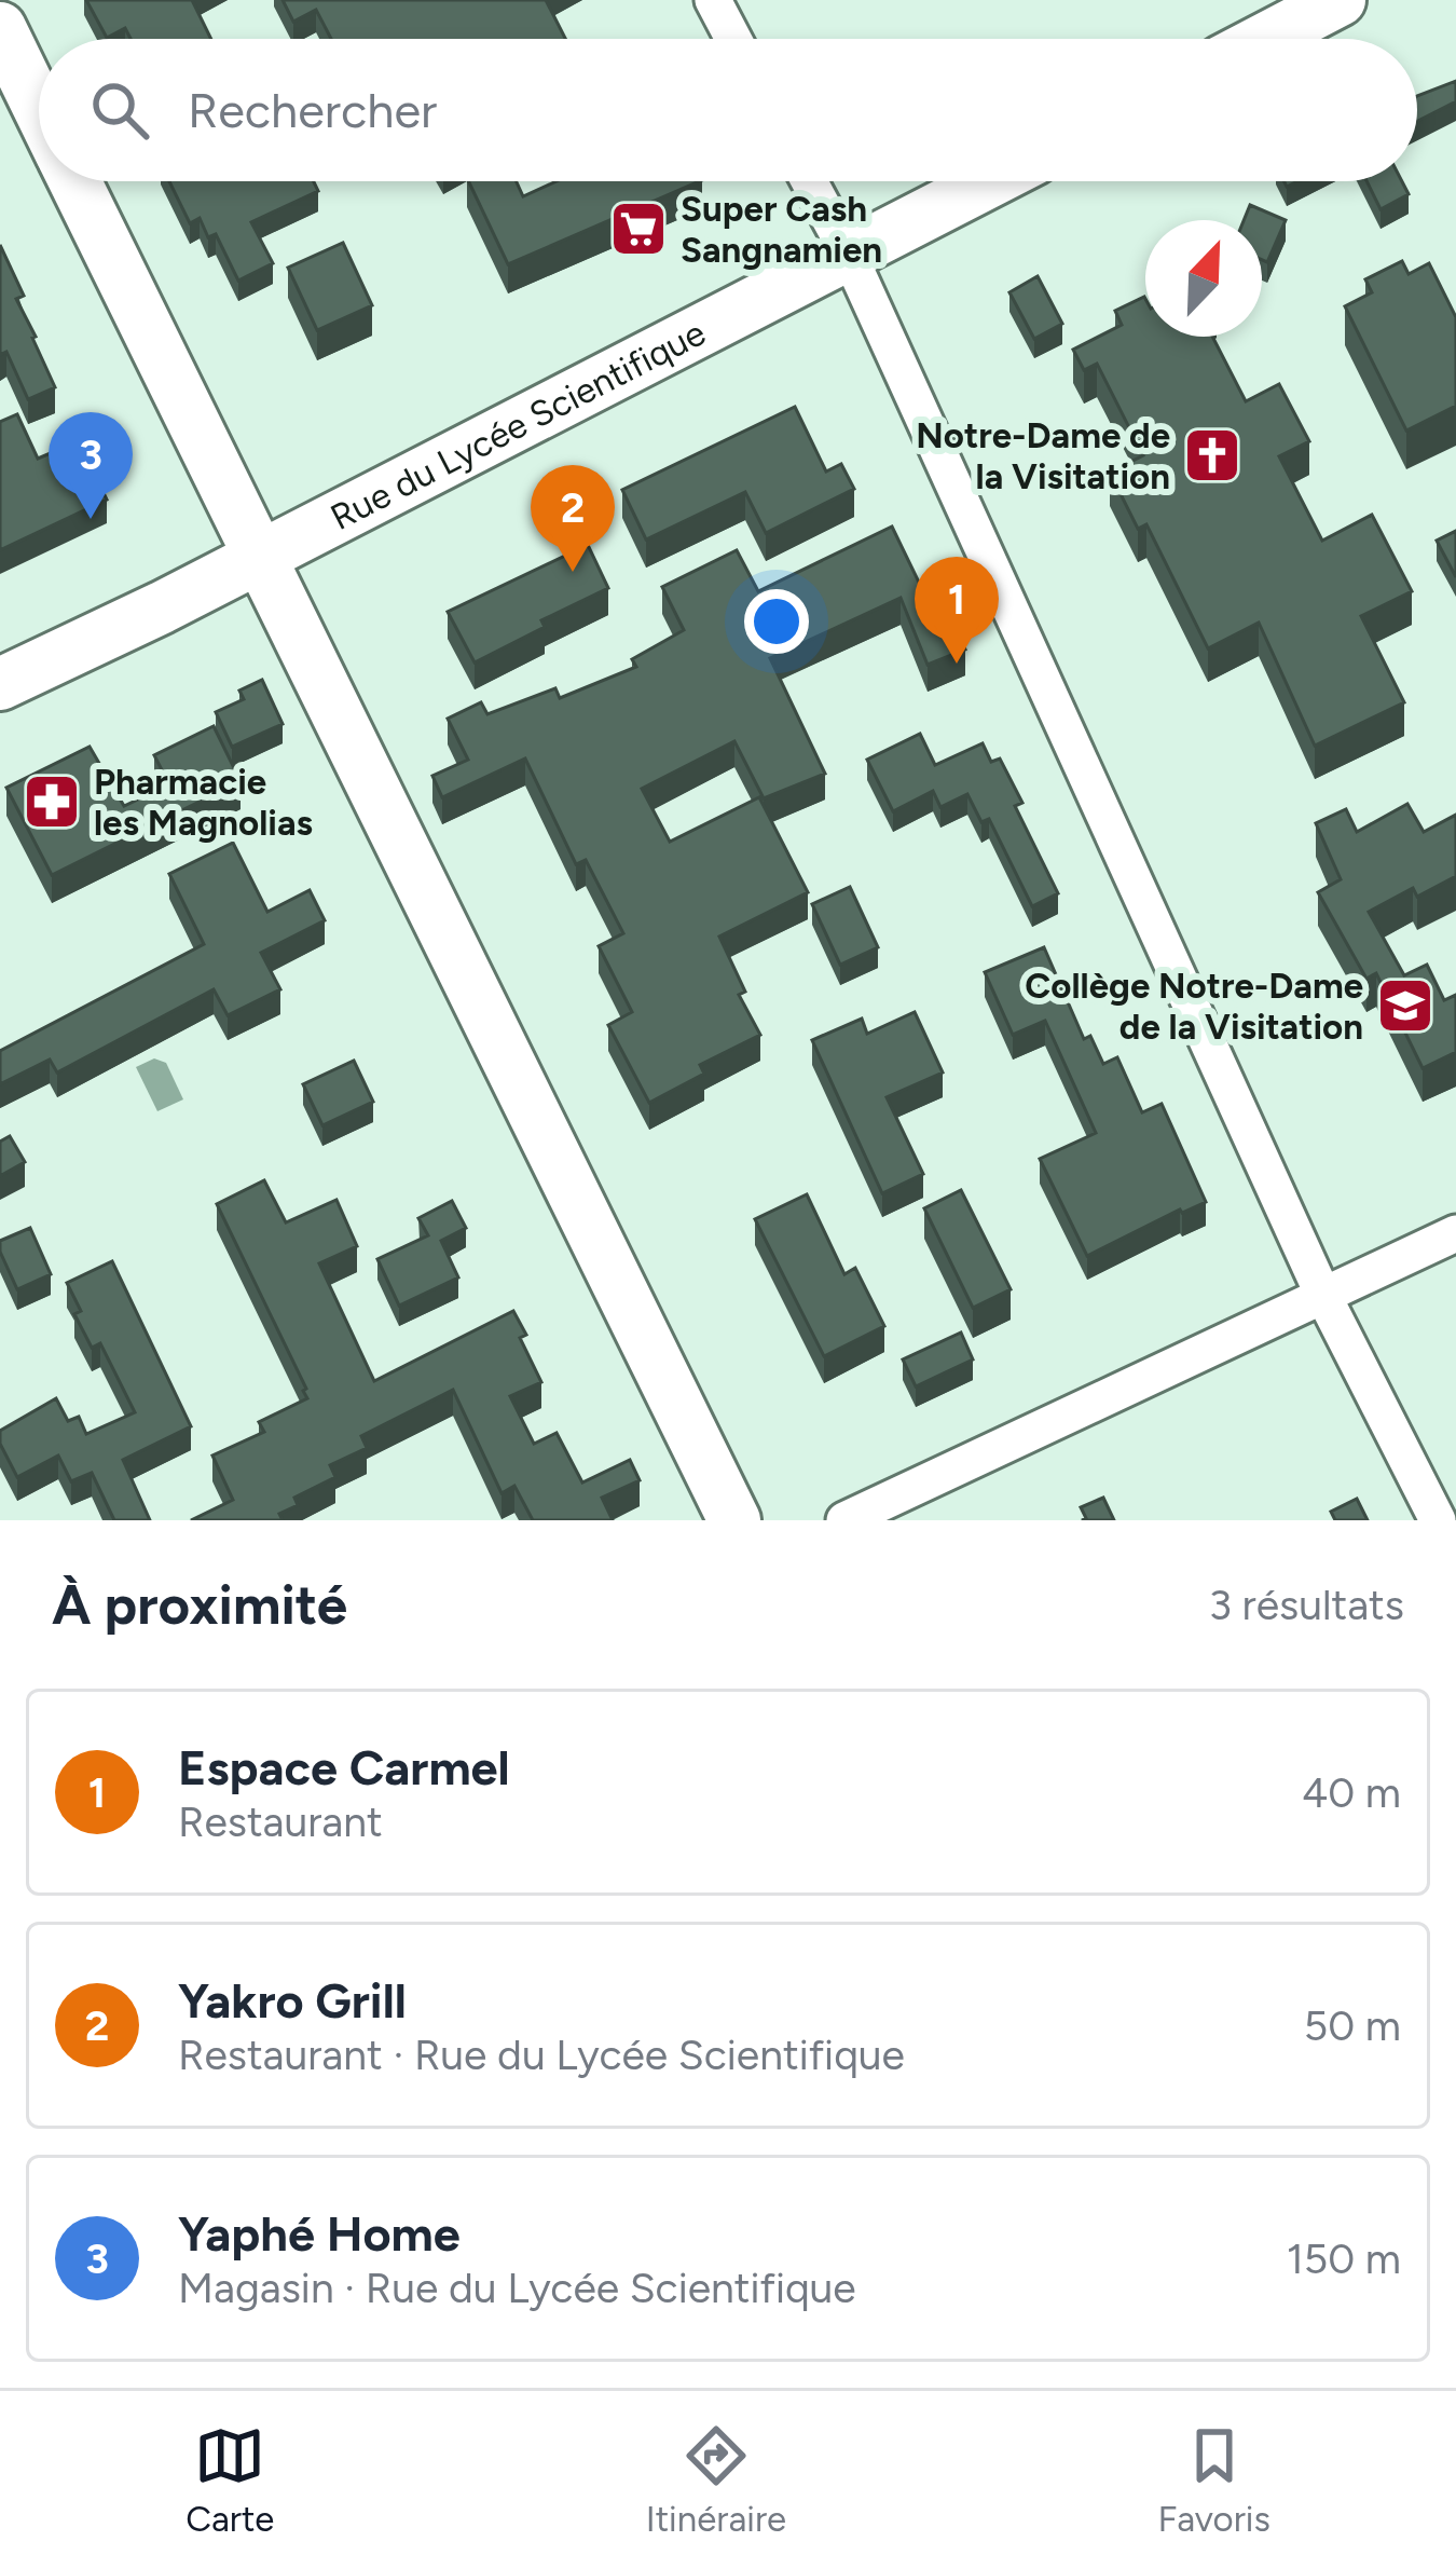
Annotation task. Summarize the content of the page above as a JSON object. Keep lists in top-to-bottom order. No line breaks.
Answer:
{"streets":{"street":["Rue du Lycée Scientifique"]},"places":{"supermarket":["Super Cash Sangnamien"],"church":["Notre-Dame de la Visitation"],"pharmacy":["Pharmacie les Magnolias"],"school or university":["Collège Notre-Dame de la Visitation"]},"north":"top right","page":{"search":"Rechercher","pins":["3","2","1"],"heading":["À proximité","3 résultats"],"list":[{"mark":"1","name":"Espace Carmel","note":"Restaurant","value":"40 m"},{"mark":"2","name":"Yakro Grill","note":"Restaurant · Rue du Lycée Scientifique","value":"50 m"},{"mark":"3","name":"Yaphé Home","note":"Magasin · Rue du Lycée Scientifique","value":"150 m"}],"nav":["Carte","Itinéraire","Favoris"]}}
